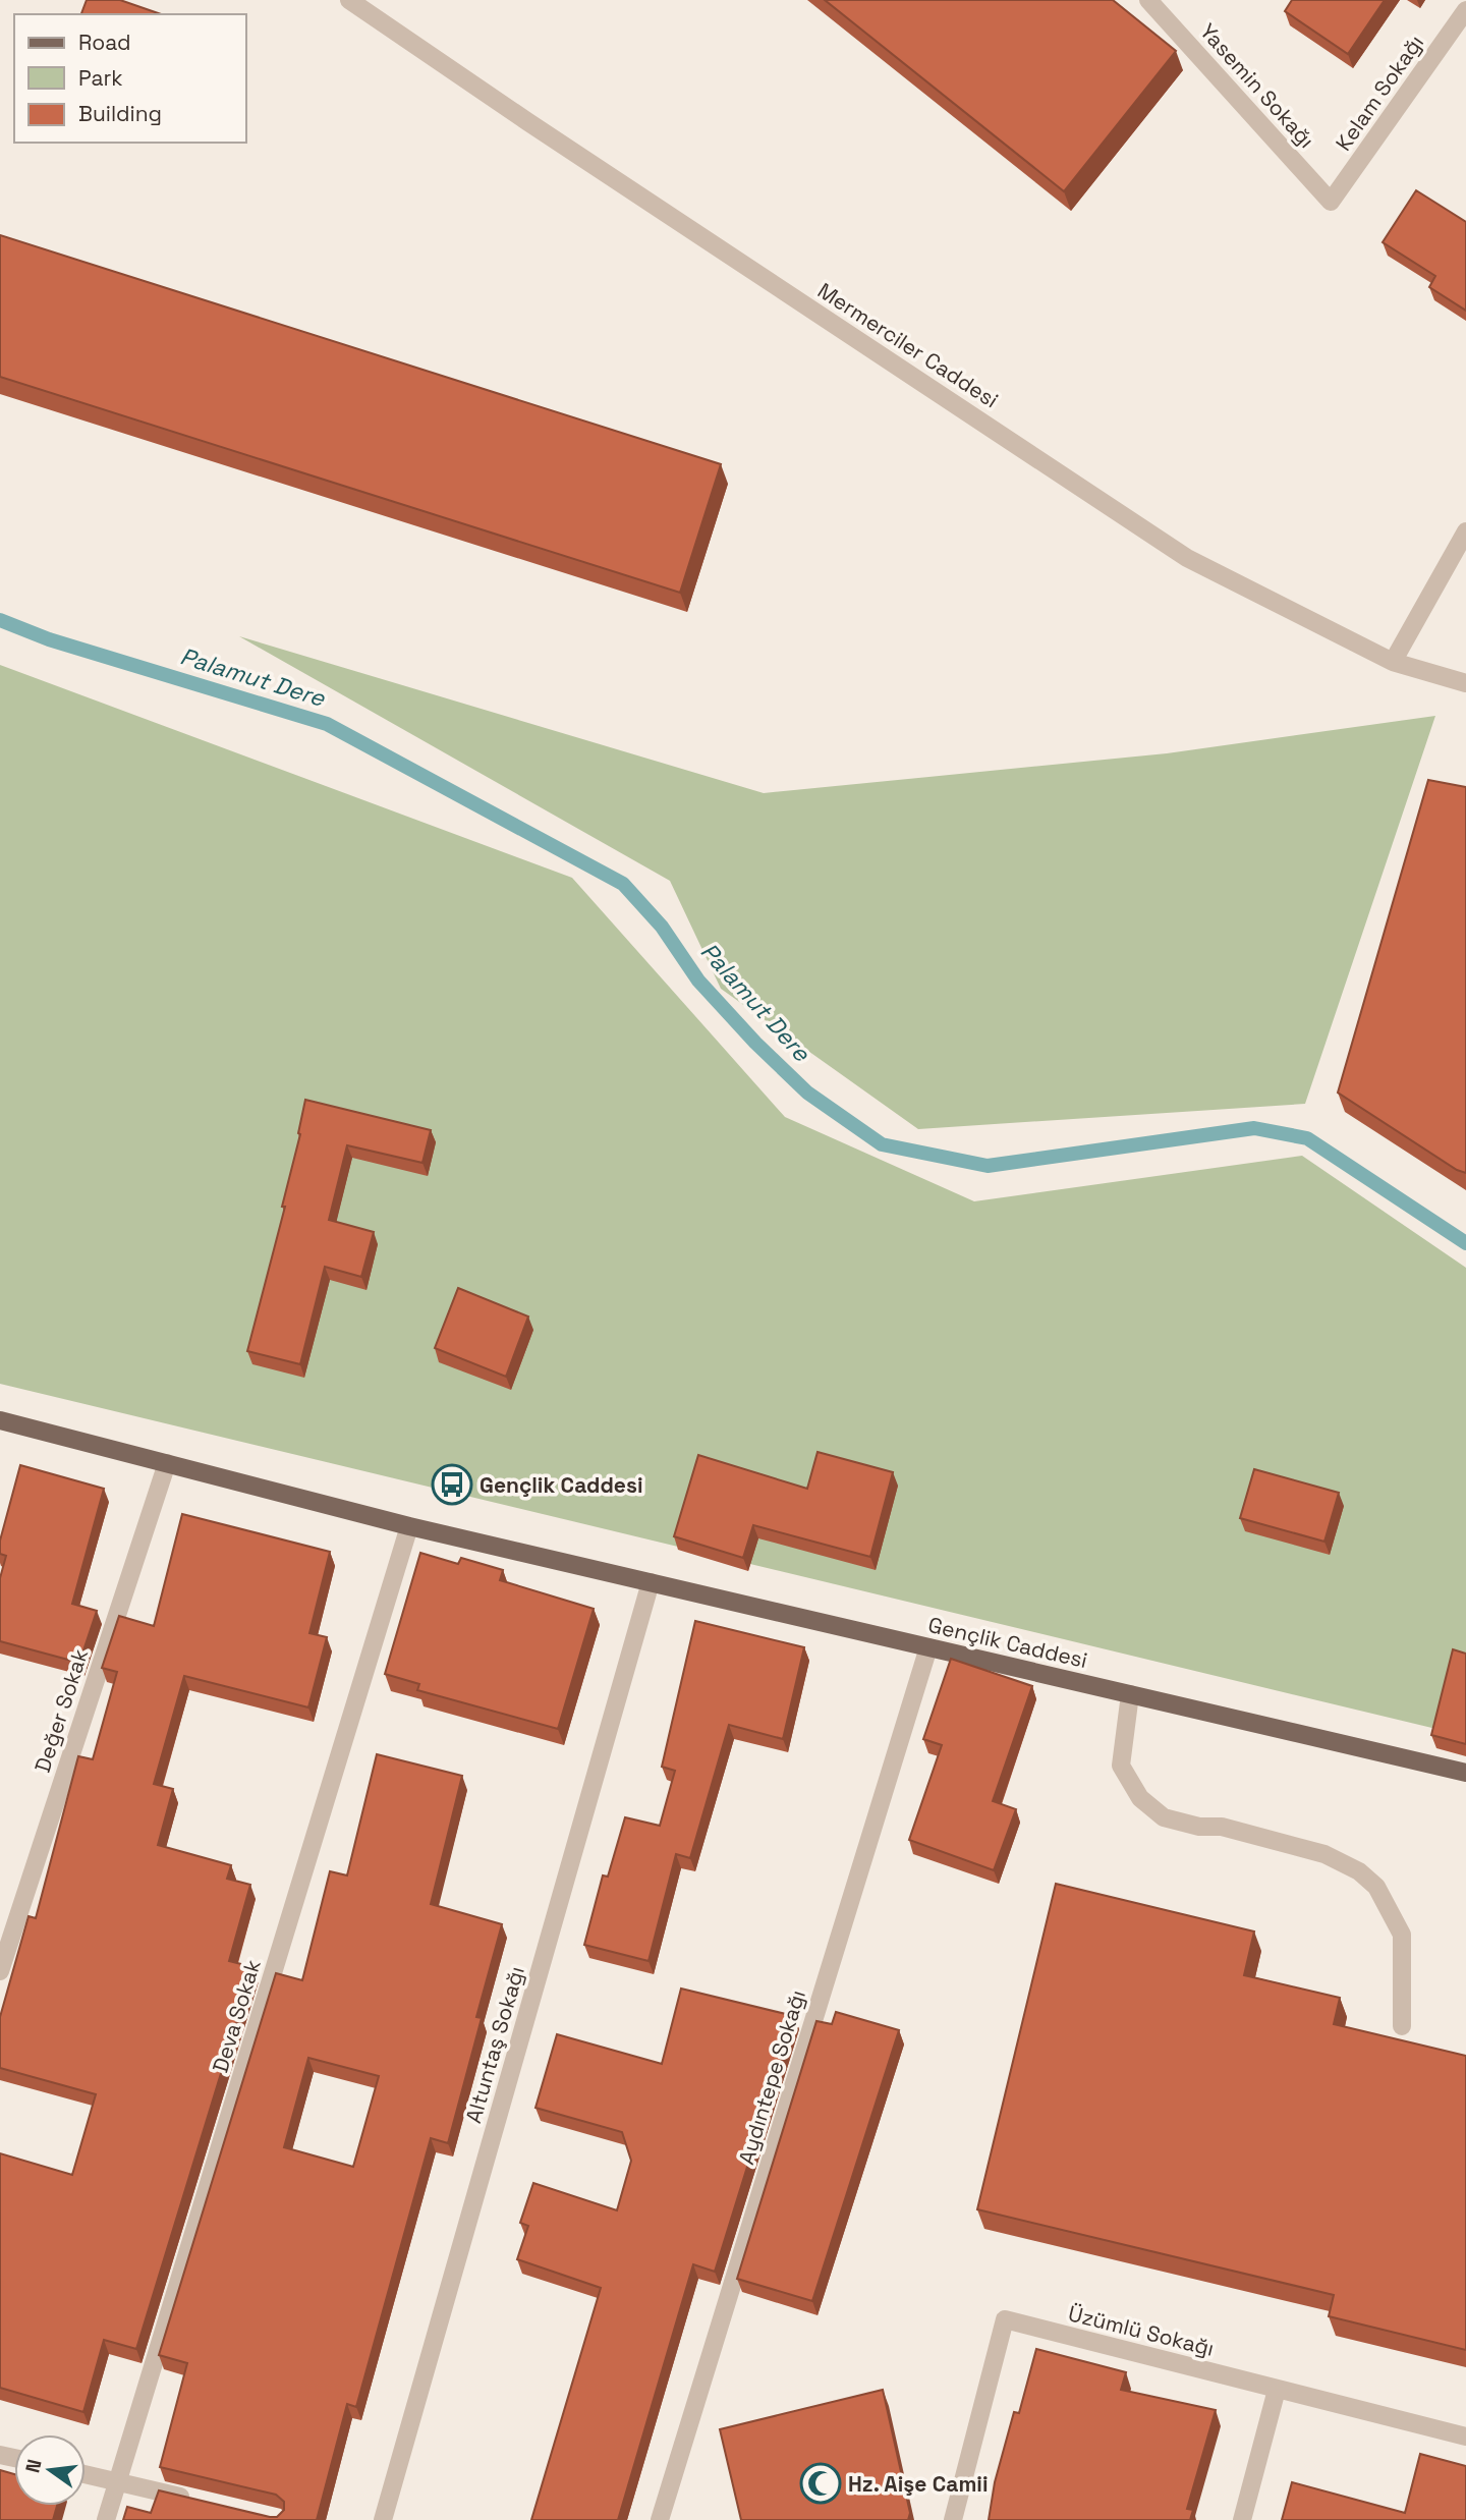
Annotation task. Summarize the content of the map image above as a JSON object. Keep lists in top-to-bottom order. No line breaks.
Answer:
{"streets":{"main road":["Gençlik Caddesi"],"street":["Yasemin Sokağı","Kelam Sokağı","Mermerciler Caddesi","Değer Sokak","Deva Sokak","Altuntaş Sokağı","Aydıntepe Sokağı","Üzümlü Sokağı"]},"crossings":[["Yasemin Sokağı","Kelam Sokağı"],["Gençlik Caddesi","Değer Sokak"],["Gençlik Caddesi","Deva Sokak"],["Gençlik Caddesi","Altuntaş Sokağı"],["Gençlik Caddesi","Aydıntepe Sokağı"]],"water":["Palamut Dere"],"places":{"bus stop":["Gençlik Caddesi"],"mosque":["Hz. Aişe Camii"]},"legend":["Road","Park","Building"],"north":"left"}
